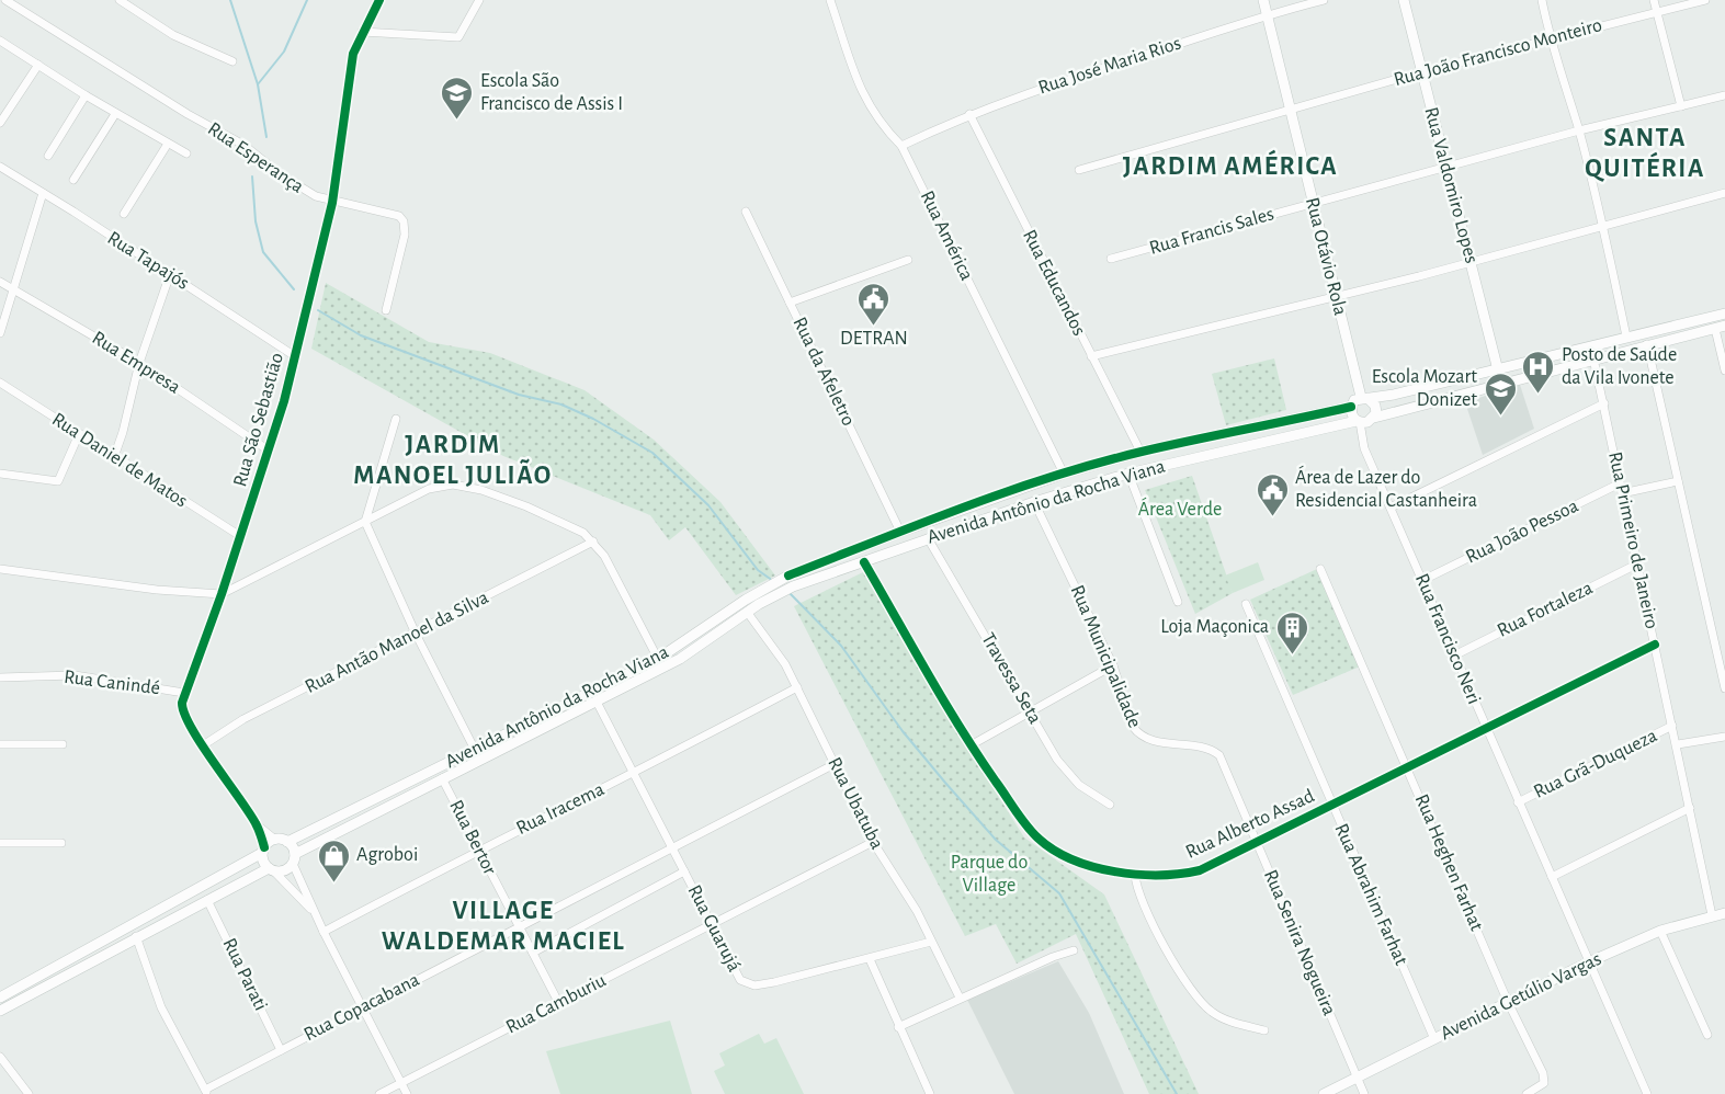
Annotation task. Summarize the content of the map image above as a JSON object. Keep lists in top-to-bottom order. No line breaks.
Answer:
{"streets":{"main road":["Rua Valdomiro Lopes","Rua Otávio Rola","Avenida Antônio da Rocha Viana","Avenida Getúlio Vargas"],"street":["Rua João Francisco Monteiro","Rua José Maria Rios","Rua Esperança","Rua Francis Sales","Rua América","Rua Tapajós","Rua Educandos","Rua Empresa","Rua da Afeletro","Rua São Sebastião","Rua Daniel de Matos","Rua João Pessoa","Rua Primeiro de Janeiro","Rua Fortaleza","Rua Francisco Neri","Rua Antão Manoel da Silva","Rua Municipalidade","Travessa Seta","Rua Canindé","Rua Grã-Duqueza","Rua Ubatuba","Rua Iracema","Rua Alberto Assad","Rua Bertor","Rua Heghen Farhat","Rua Abrahim Farhat","Rua Guarujá","Rua Senira Nogueira","Rua Parati","Rua Camburiu","Rua Copacabana"]},"crossings":[["Rua João Francisco Monteiro","Rua Valdomiro Lopes"],["Rua João Francisco Monteiro","Rua Otávio Rola"],["Rua José Maria Rios","Rua América"],["Rua José Maria Rios","Rua Otávio Rola"],["Rua José Maria Rios","Rua Educandos"],["Rua Esperança","Rua São Sebastião"],["Rua Valdomiro Lopes","Rua Francis Sales"],["Rua Francis Sales","Rua Otávio Rola"],["Rua América","Avenida Antônio da Rocha Viana"],["Rua Otávio Rola","Avenida Antônio da Rocha Viana"],["Rua Otávio Rola","Rua Francisco Neri"],["Rua Tapajós","Rua São Sebastião"],["Rua Educandos","Avenida Antônio da Rocha Viana"],["Rua Empresa","Rua São Sebastião"],["Rua da Afeletro","Avenida Antônio da Rocha Viana"],["Rua São Sebastião","Rua Daniel de Matos"],["Rua São Sebastião","Rua Canindé"],["Avenida Antônio da Rocha Viana","Rua Francisco Neri"],["Avenida Antônio da Rocha Viana","Rua Municipalidade"],["Avenida Antônio da Rocha Viana","Travessa Seta"],["Avenida Antônio da Rocha Viana","Rua Ubatuba"],["Avenida Antônio da Rocha Viana","Rua Alberto Assad"],["Avenida Antônio da Rocha Viana","Rua Bertor"],["Avenida Antônio da Rocha Viana","Rua Guarujá"],["Rua João Pessoa","Rua Primeiro de Janeiro"],["Rua João Pessoa","Rua Francisco Neri"],["Rua Primeiro de Janeiro","Rua Fortaleza"],["Rua Primeiro de Janeiro","Rua Grã-Duqueza"],["Rua Primeiro de Janeiro","Rua Alberto Assad"],["Rua Primeiro de Janeiro","Avenida Getúlio Vargas"],["Rua Fortaleza","Rua Francisco Neri"],["Rua Francisco Neri","Rua Grã-Duqueza"],["Rua Francisco Neri","Rua Alberto Assad"],["Rua Francisco Neri","Avenida Getúlio Vargas"],["Rua Municipalidade","Rua Senira Nogueira"],["Rua Ubatuba","Rua Iracema"],["Rua Ubatuba","Rua Guarujá"],["Rua Ubatuba","Rua Camburiu"],["Rua Ubatuba","Rua Copacabana"],["Rua Iracema","Rua Bertor"],["Rua Iracema","Rua Guarujá"],["Rua Alberto Assad","Rua Heghen Farhat"],["Rua Alberto Assad","Rua Abrahim Farhat"],["Rua Alberto Assad","Rua Senira Nogueira"],["Rua Bertor","Rua Camburiu"],["Rua Bertor","Rua Copacabana"],["Rua Heghen Farhat","Avenida Getúlio Vargas"],["Rua Abrahim Farhat","Avenida Getúlio Vargas"],["Rua Guarujá","Rua Camburiu"],["Rua Guarujá","Rua Copacabana"],["Rua Senira Nogueira","Avenida Getúlio Vargas"],["Rua Parati","Rua Copacabana"]],"districts":["SANTA QUITÉRIA","JARDIM AMÉRICA","JARDIM MANOEL JULIÃO","VILLAGE WALDEMAR MACIEL"],"parks":["Área Verde","Parque do Village"],"places":{"school or university":["Escola São Francisco de Assis I","Escola Mozart Donizet"],"public building":["DETRAN","Área de Lazer do Residencial Castanheira"],"hospital":["Posto de Saúde da Vila Ivonete"],"building":["Loja Maçonica"],"shop":["Agroboi"]}}
